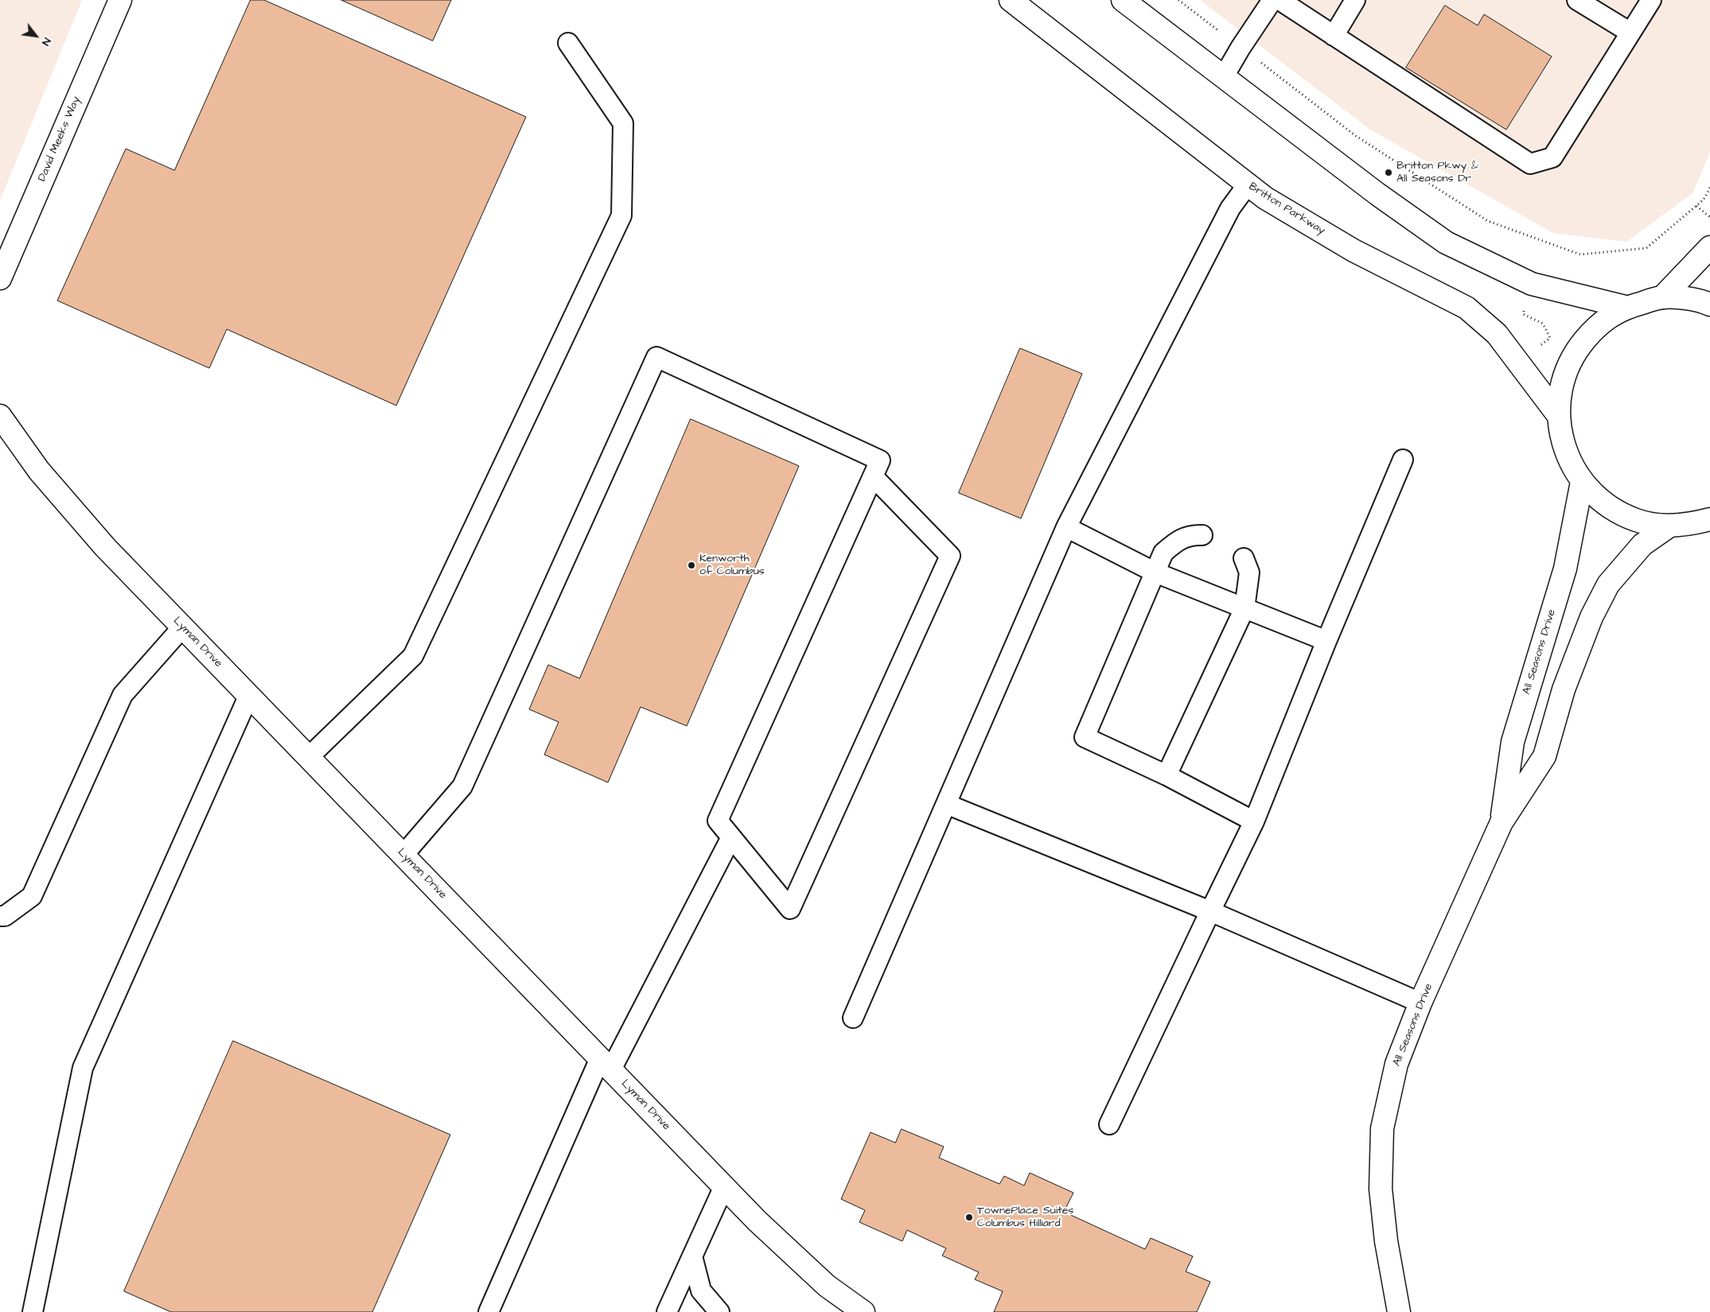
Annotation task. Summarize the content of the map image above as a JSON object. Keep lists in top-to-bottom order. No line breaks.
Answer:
{"streets":{"street":["David Meeks Way","Britton Parkway","Lyman Drive","All Seasons Drive"]},"places":["Britton Pkwy & All Seasons Dr","Kenworth of Columbus","TownePlace Suites Columbus Hilliard"],"north":"bottom right"}
